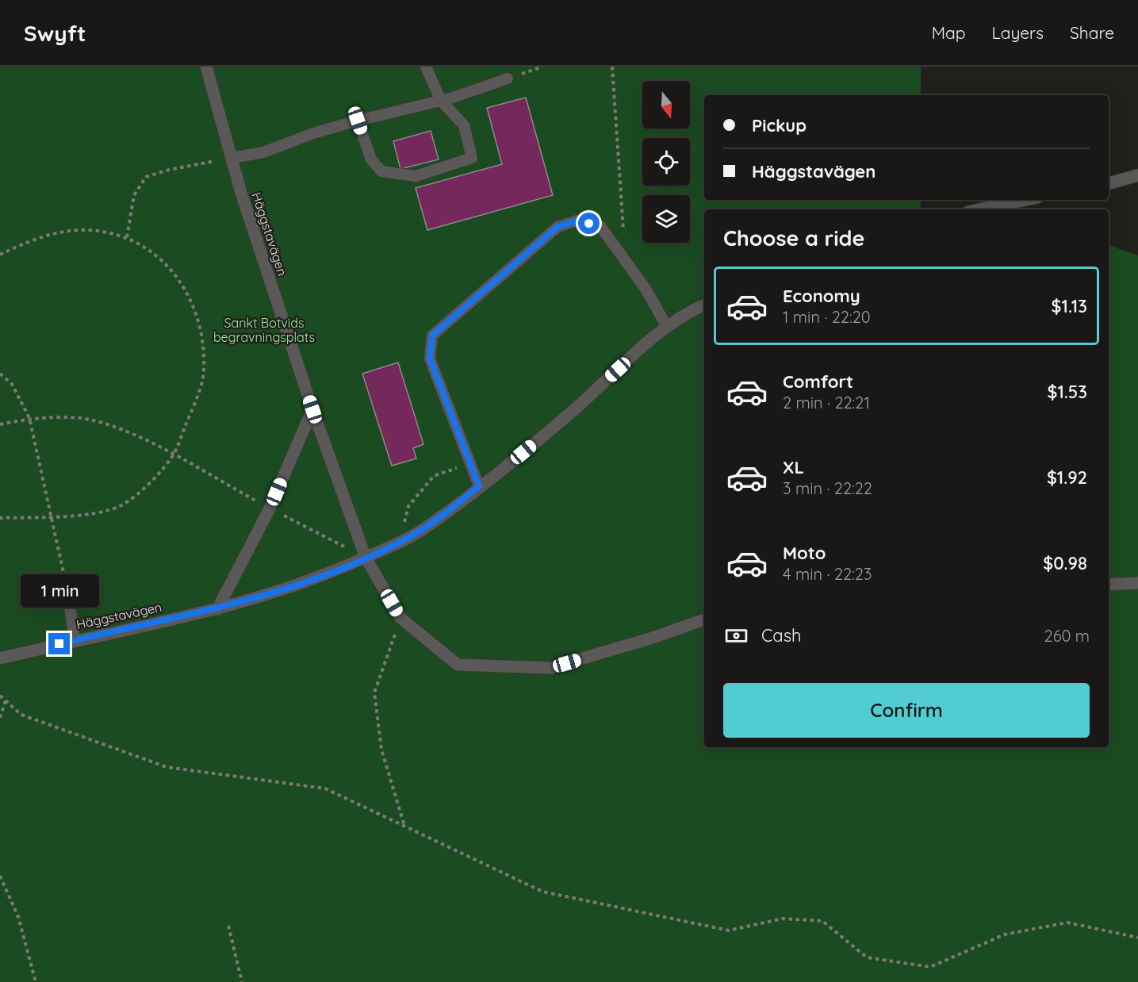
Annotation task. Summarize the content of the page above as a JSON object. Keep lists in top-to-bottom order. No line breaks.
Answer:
{"streets":{"street":["Häggstavägen"]},"parks":["Sankt Botvids begravningsplats"],"north":"bottom","page":{"header":"Swyft","nav":["Map","Layers","Share"],"banner":["Pickup","Häggstavägen"],"heading":"Choose a ride","list":[{"name":"Economy","note":"1 min · 22:20","value":"$1.13"},{"name":"Comfort","note":"2 min · 22:21","value":"$1.53"},{"name":"XL","note":"3 min · 22:22","value":"$1.92"},{"name":"Moto","note":"4 min · 22:23","value":"$0.98"}],"bubble":"1 min","pay":["Cash","260 m"],"buttons":"Confirm"}}
